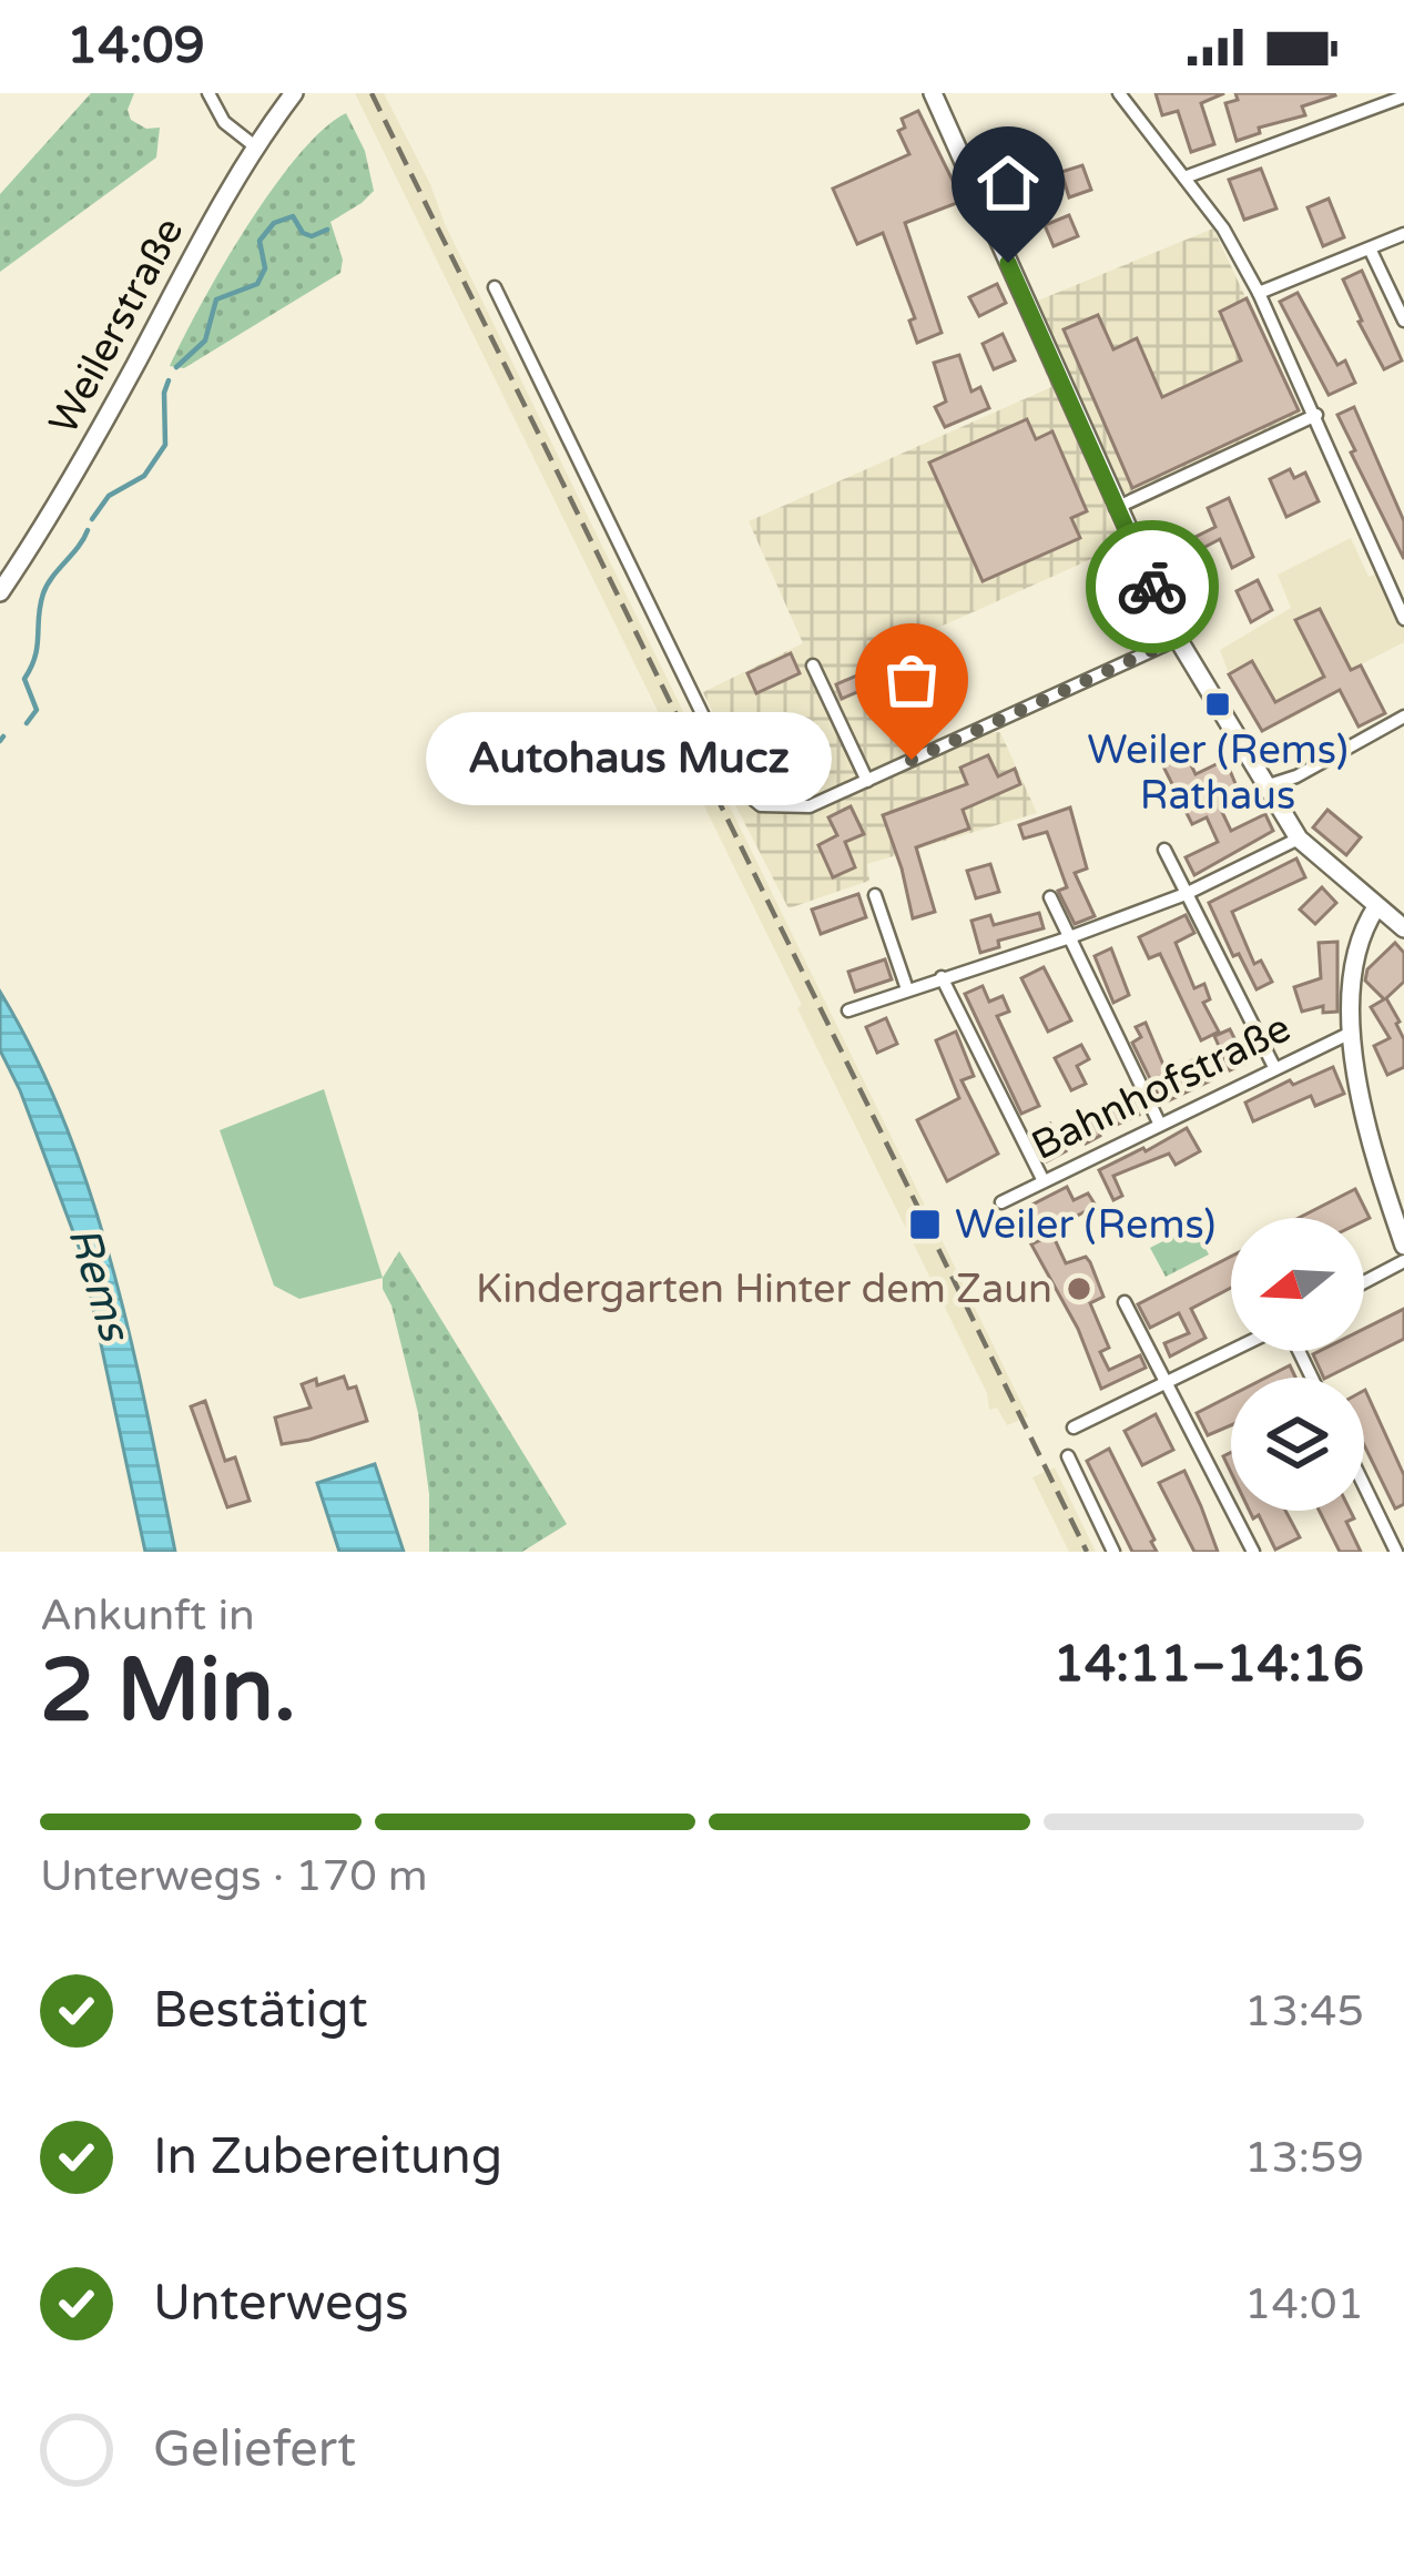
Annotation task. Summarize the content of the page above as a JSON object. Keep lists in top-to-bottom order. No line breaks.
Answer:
{"streets":{"street":["Weilerstraße","Bahnhofstraße"]},"water":["Rems"],"places":{"transit":["Weiler (Rems) Rathaus","Weiler (Rems)"],"other":["Autohaus Mucz","Kindergarten Hinter dem Zaun"]},"north":"left","page":{"status":"14:09","bubble":"Autohaus Mucz","heading":["2 Min.","Ankunft in","14:11–14:16"],"bar":"Unterwegs · 170 m","list":[["Bestätigt","13:45"],["In Zubereitung","13:59"],["Unterwegs","14:01"],"Geliefert"]}}
